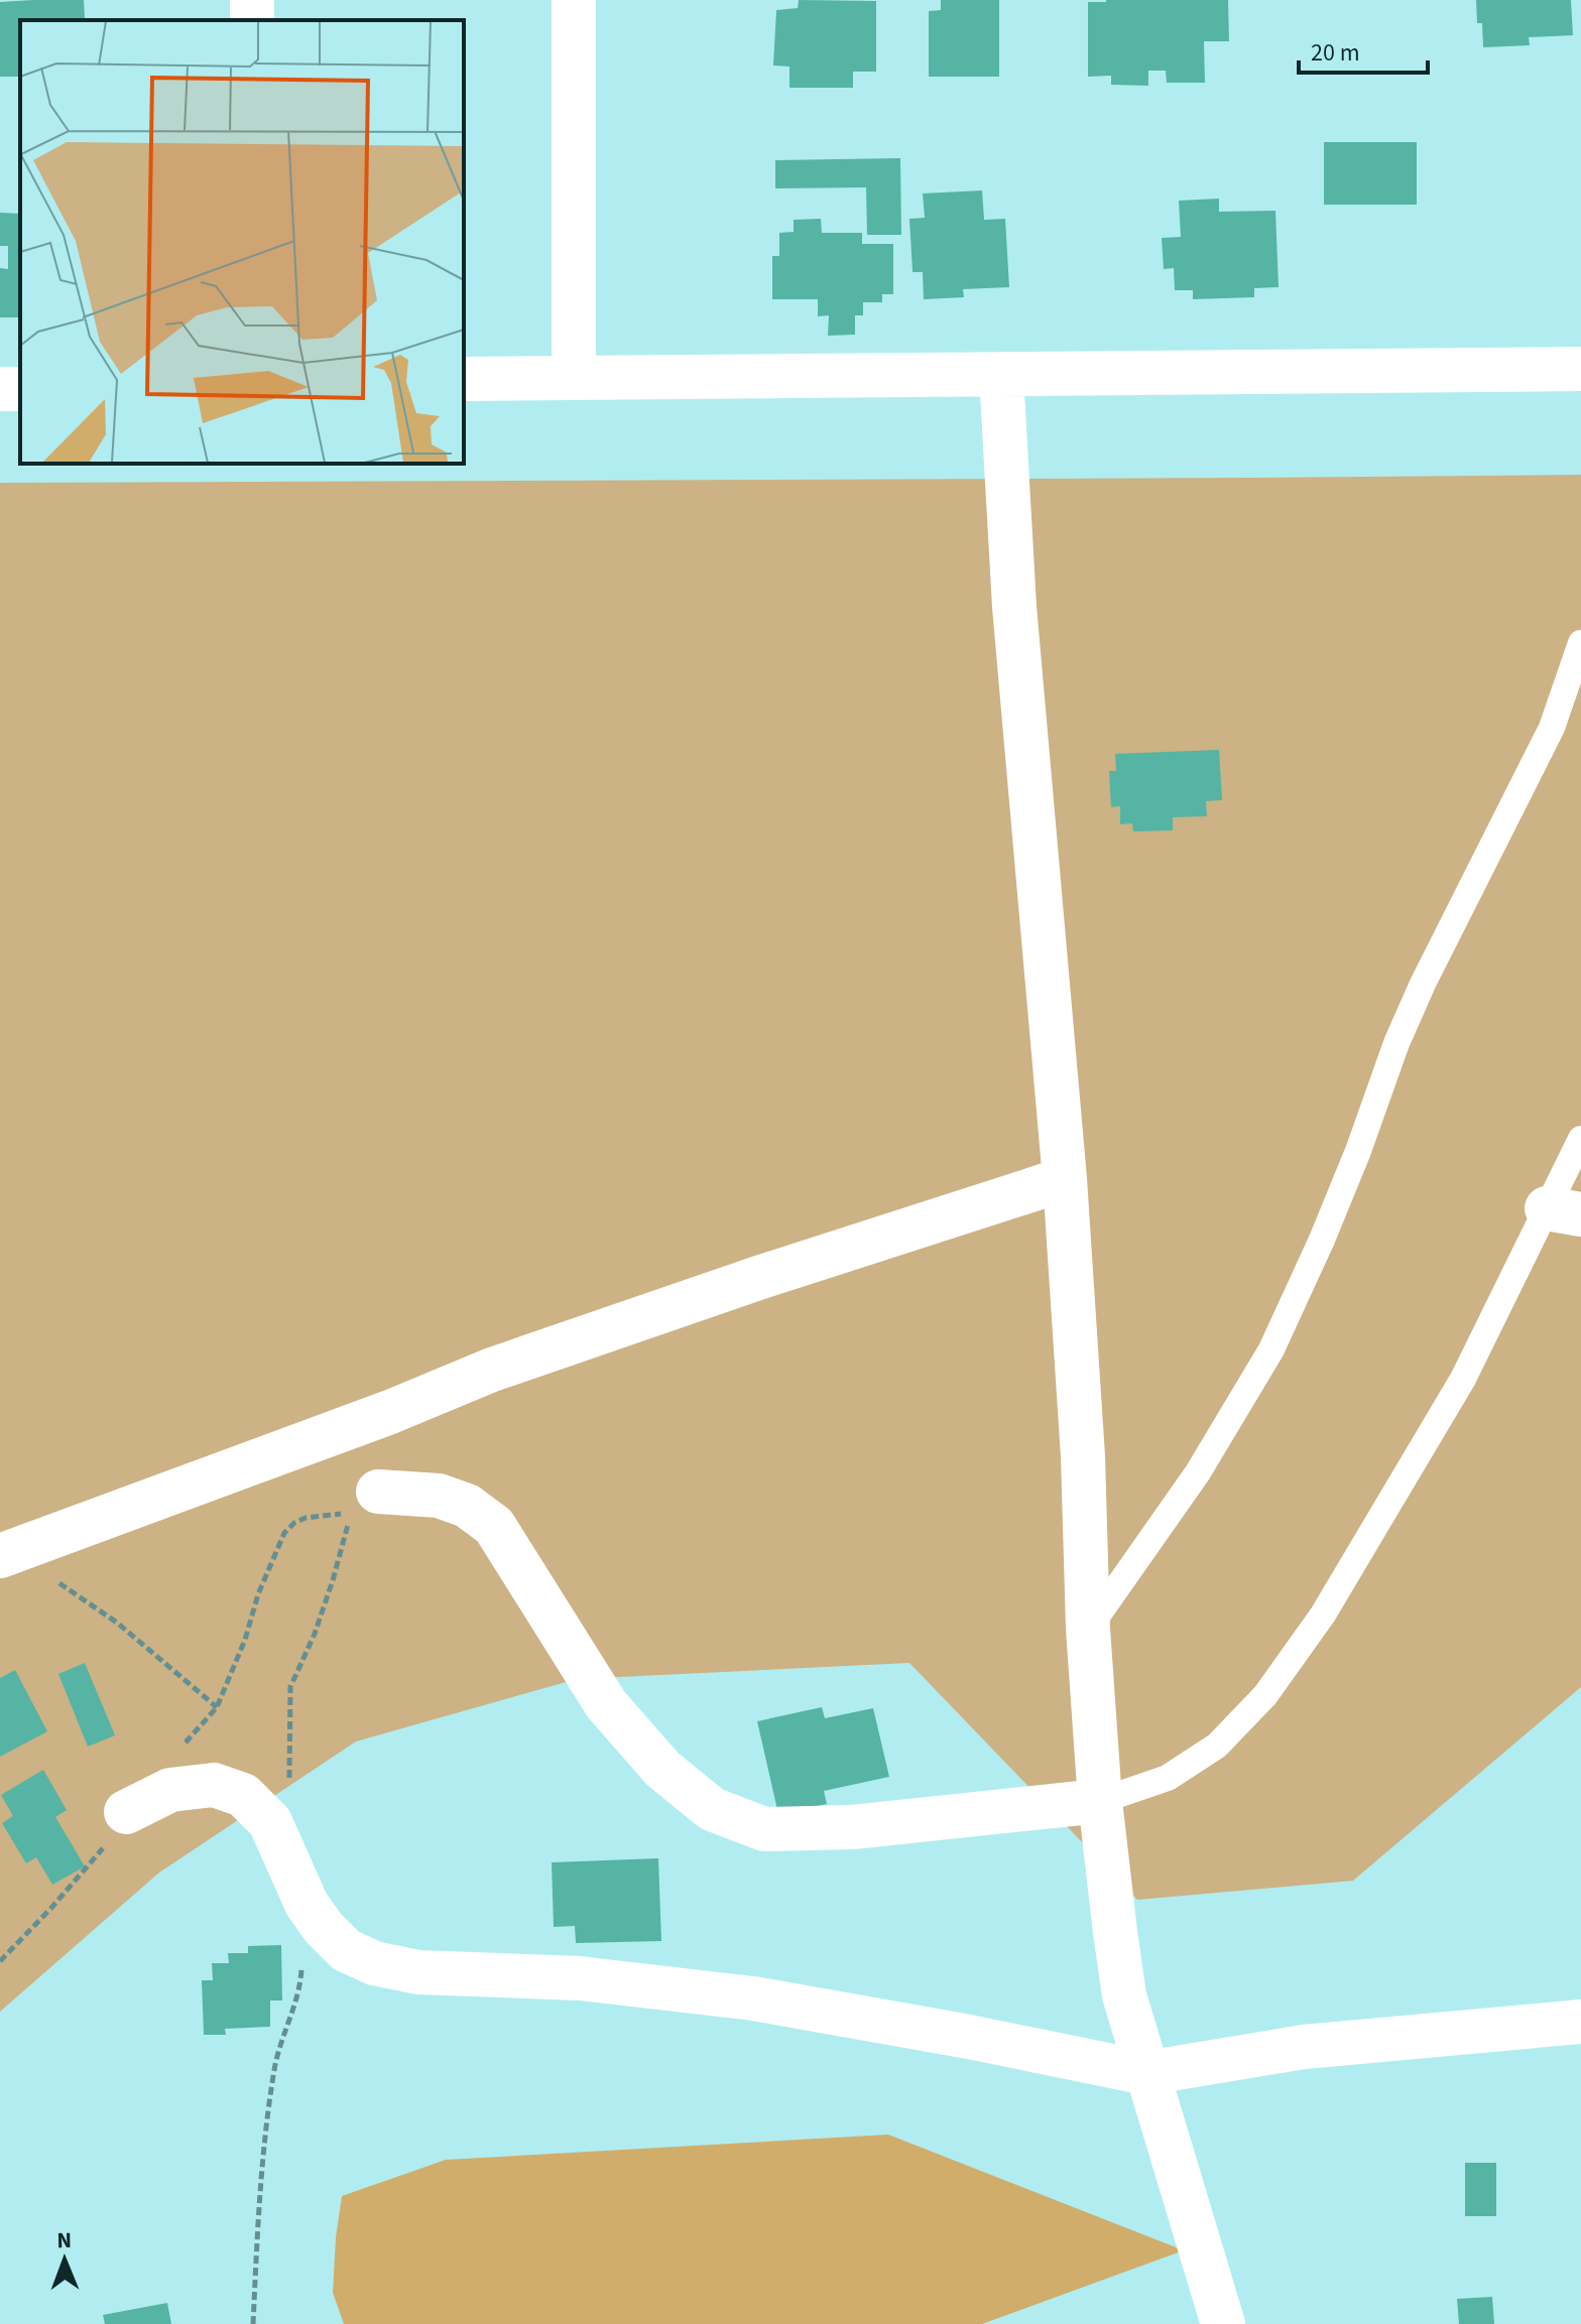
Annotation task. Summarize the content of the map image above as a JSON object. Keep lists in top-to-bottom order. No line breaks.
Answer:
{"scale_bar":"20 m","north":"top"}
